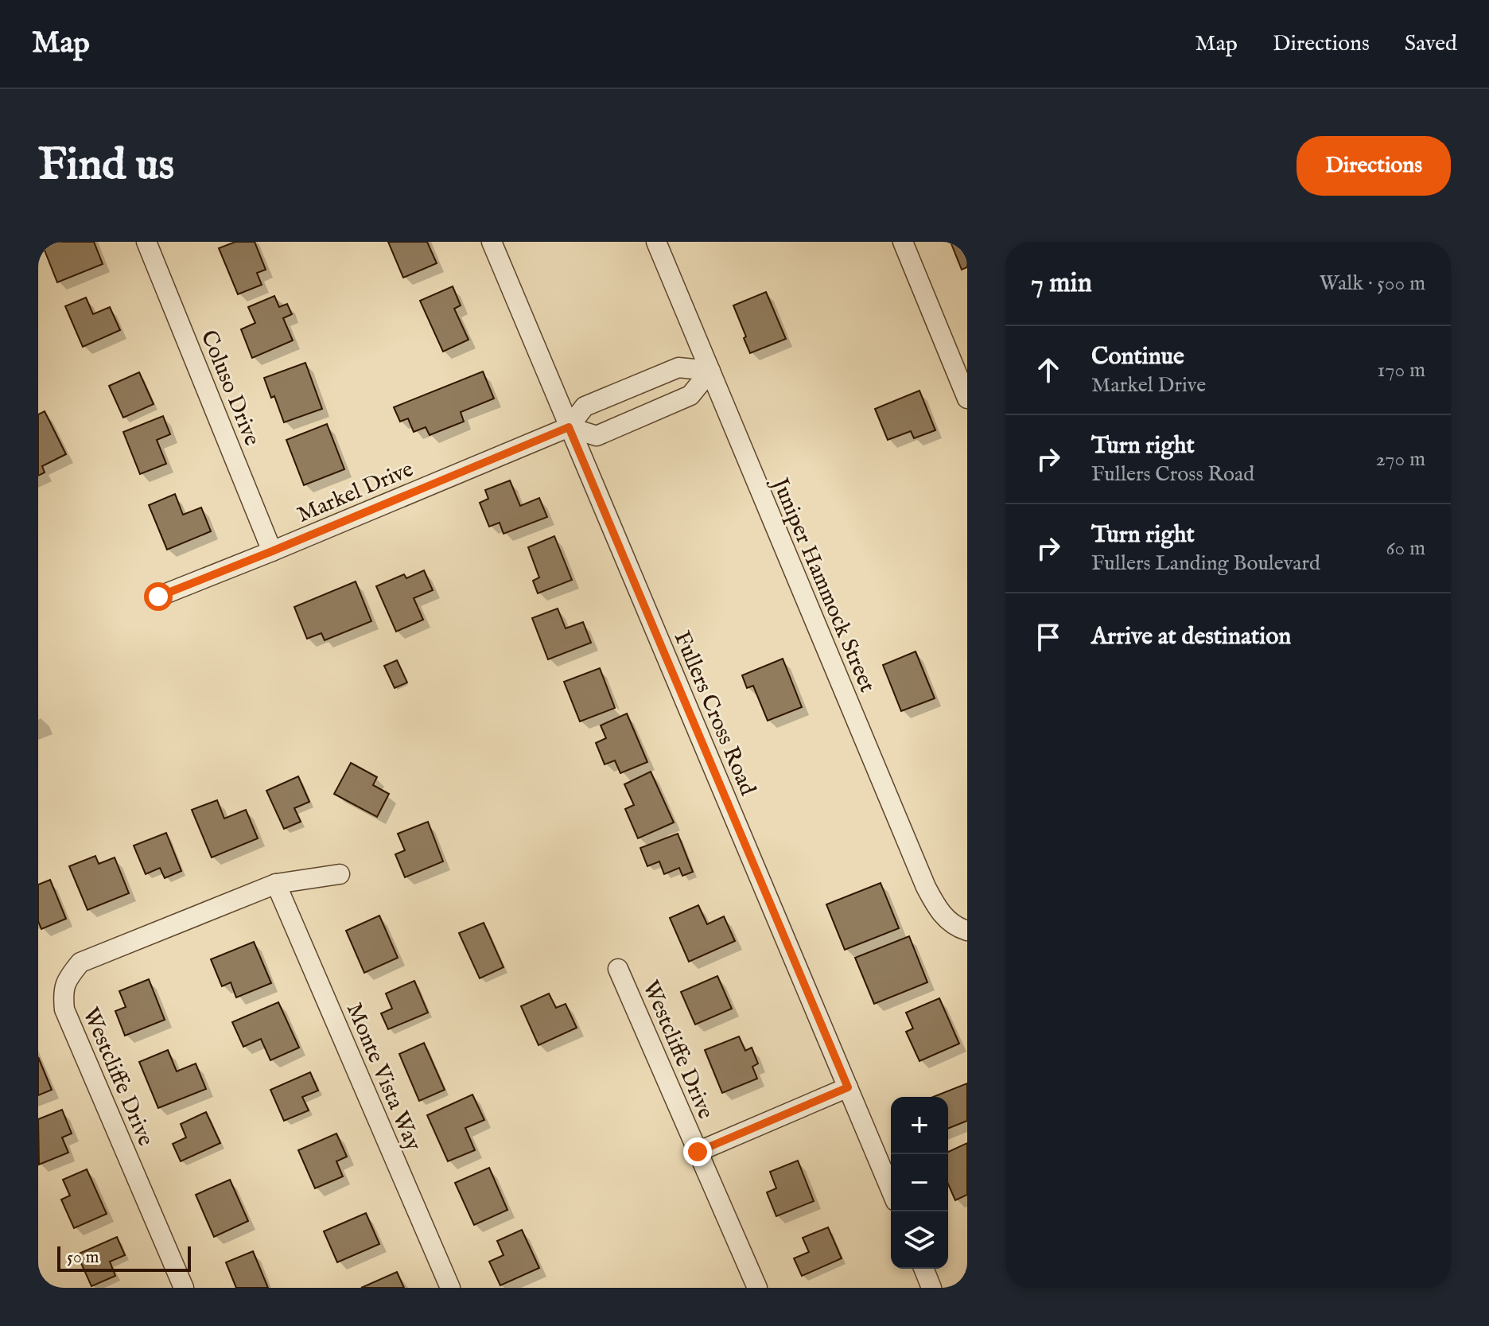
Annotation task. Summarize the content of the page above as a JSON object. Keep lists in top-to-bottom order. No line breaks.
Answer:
{"streets":{"street":["Coluso Drive","Markel Drive","Juniper Hammock Street","Fullers Cross Road","Westcliffe Drive","Monte Vista Way"]},"crossings":[["Coluso Drive","Markel Drive"],["Markel Drive","Fullers Cross Road"],["Westcliffe Drive","Monte Vista Way"]],"scale_bar":"50 m","page":{"header":"Map","nav":["Map","Directions","Saved"],"buttons":"Directions","title":"Find us","heading":["7 min","Walk · 500 m"],"list":[["Continue","Markel Drive","170 m"],["Turn right","Fullers Cross Road","270 m"],["Turn right","Fullers Landing Boulevard","60 m"],"Arrive at destination"],"map_buttons":["+","−"],"scale":"50 m"}}
